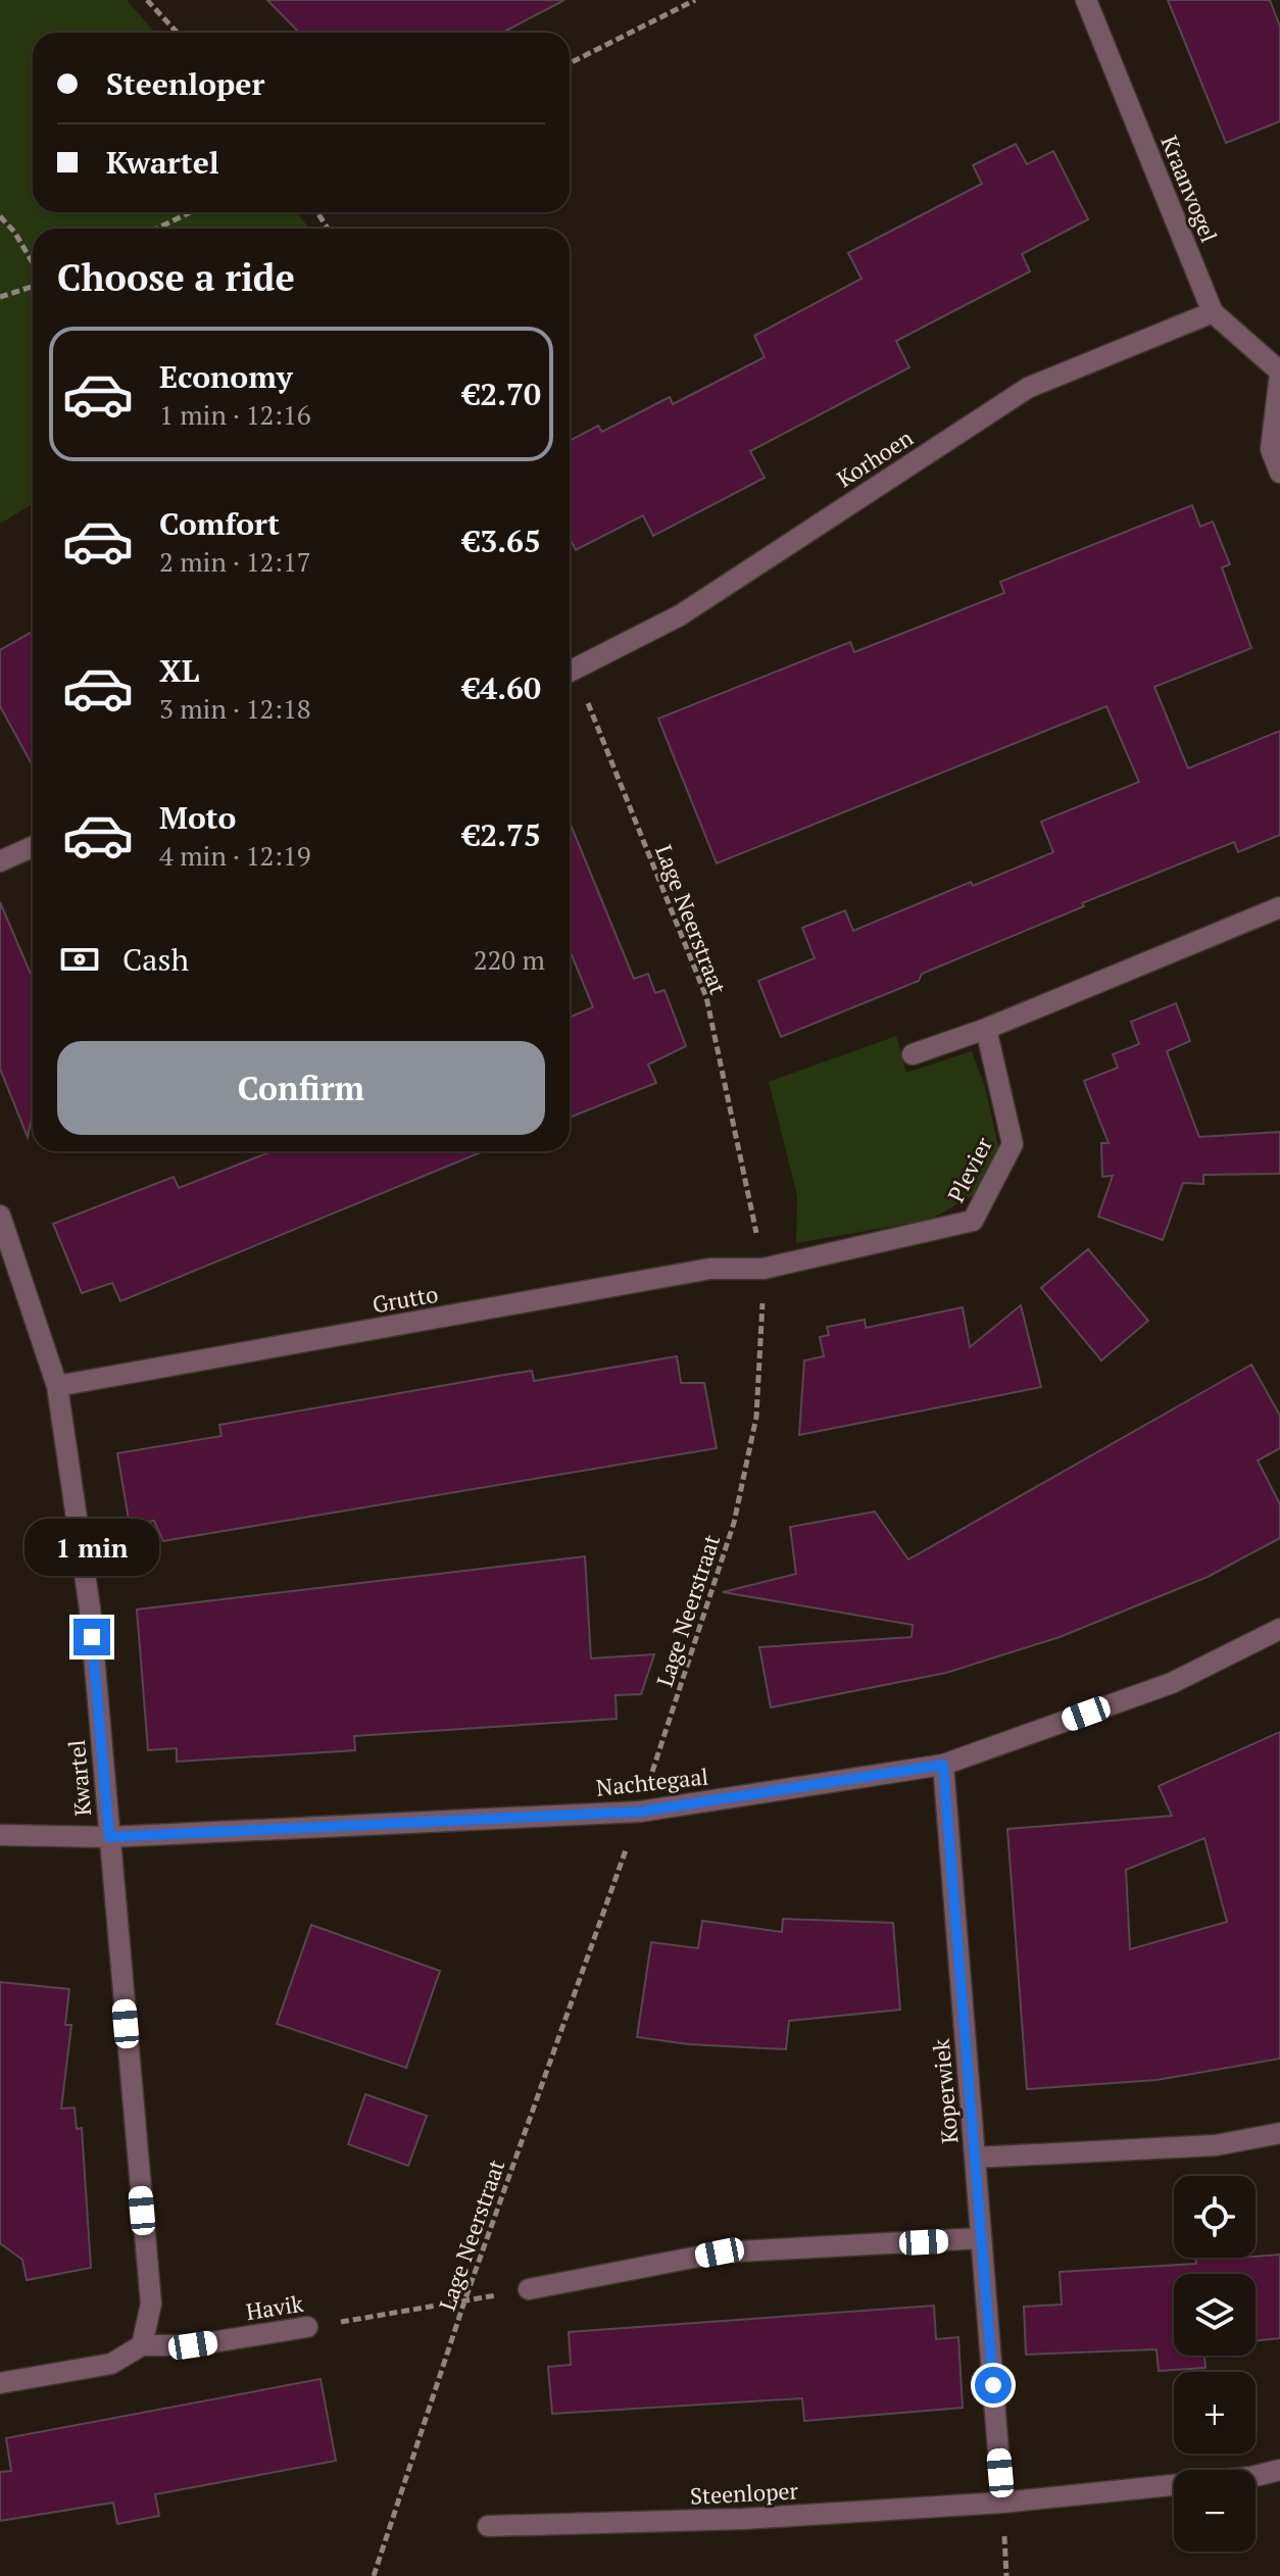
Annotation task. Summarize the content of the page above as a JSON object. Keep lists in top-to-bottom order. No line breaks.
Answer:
{"streets":{"street":["Kraanvogel","Korhoen","Plevier","Grutto","Kwartel","Nachtegaal","Koperwiek","Havik","Steenloper"],"path":["Lage Neerstraat"]},"crossings":[["Kraanvogel","Korhoen"],["Lage Neerstraat","Plevier"],["Lage Neerstraat","Grutto"],["Lage Neerstraat","Nachtegaal"],["Lage Neerstraat","Havik"],["Plevier","Grutto"],["Grutto","Kwartel"],["Kwartel","Nachtegaal"],["Kwartel","Havik"],["Nachtegaal","Koperwiek"]],"page":{"banner":["Steenloper","Kwartel"],"heading":"Choose a ride","list":[{"name":"Economy","note":"1 min · 12:16","value":"€2.70"},{"name":"Comfort","note":"2 min · 12:17","value":"€3.65"},{"name":"XL","note":"3 min · 12:18","value":"€4.60"},{"name":"Moto","note":"4 min · 12:19","value":"€2.75"}],"pay":["Cash","220 m"],"buttons":"Confirm","bubble":"1 min","map_buttons":["+","−"]}}
